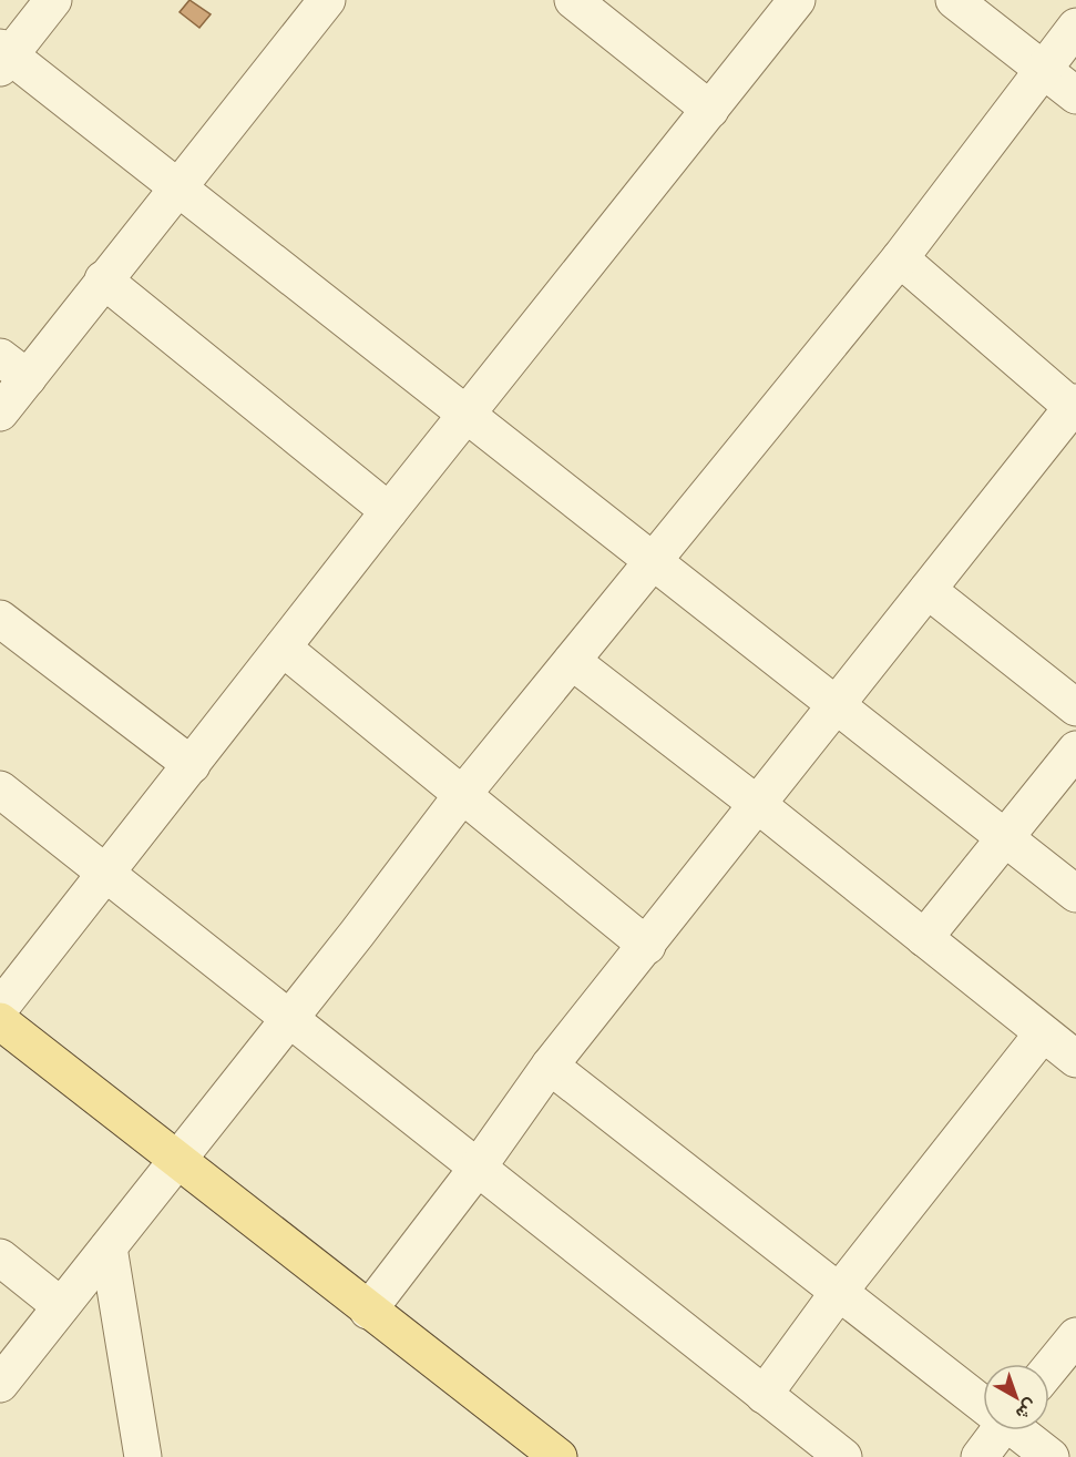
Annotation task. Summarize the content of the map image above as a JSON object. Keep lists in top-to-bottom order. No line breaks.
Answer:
{"north":"bottom right"}
